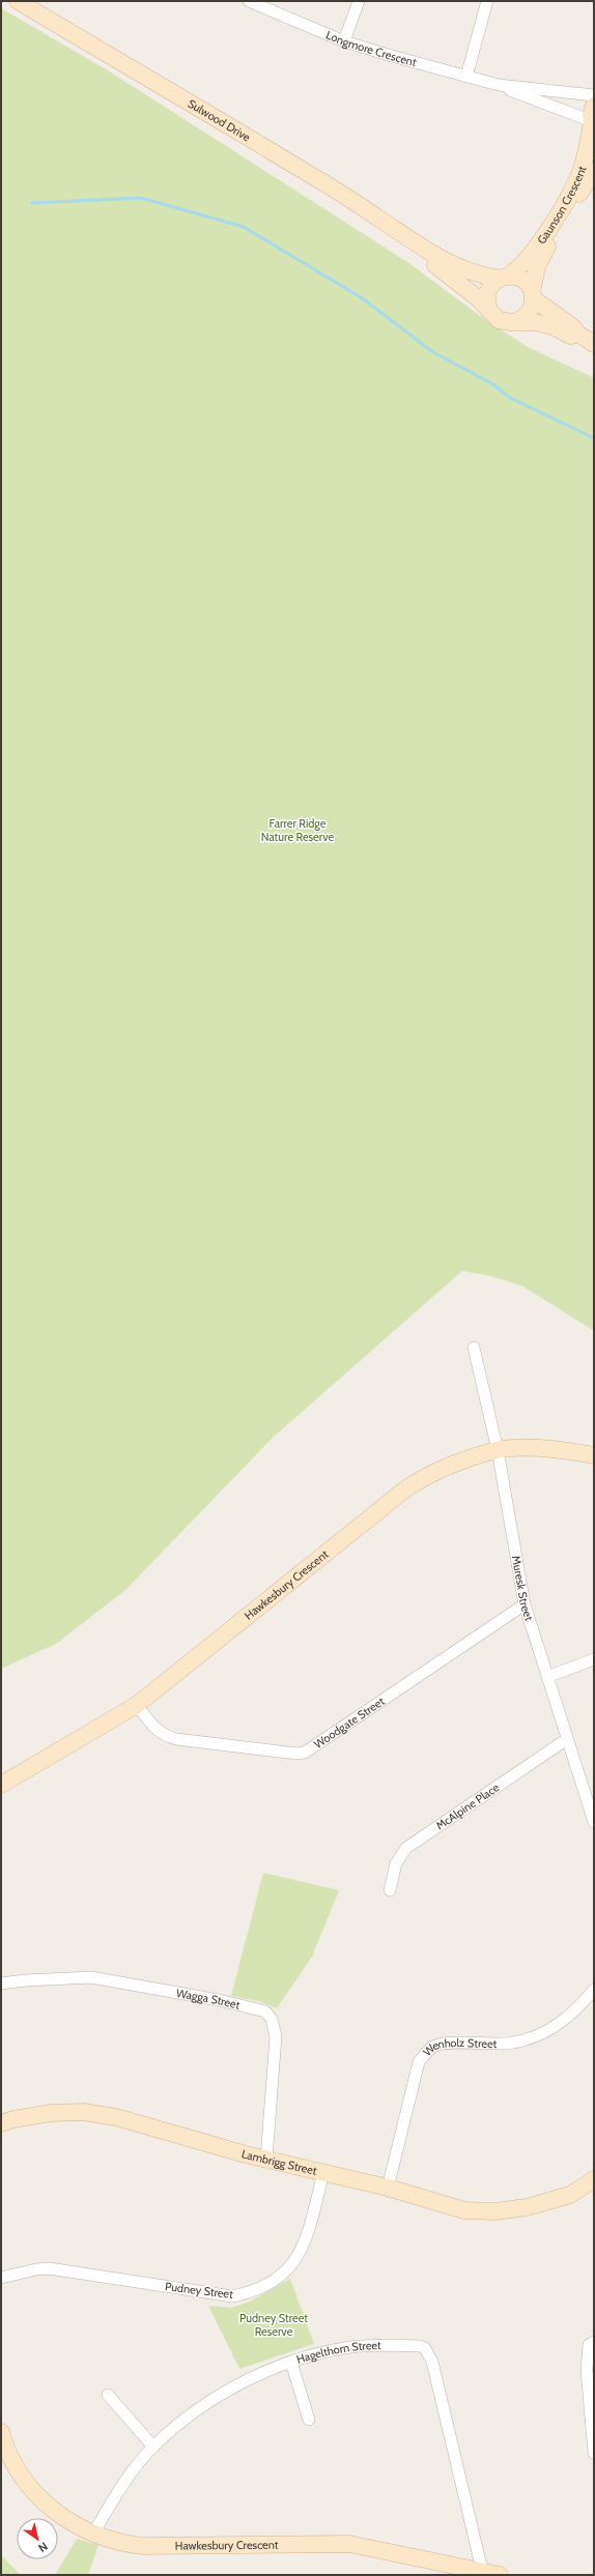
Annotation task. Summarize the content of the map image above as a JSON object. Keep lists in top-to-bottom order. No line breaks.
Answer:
{"streets":{"street":["Longmore Crescent","Sulwood Drive","Gaunson Crescent","Hawkesbury Crescent","Muresk Street","Woodgate Street","McAlpine Place","Wagga Street","Wenholz Street","Lambrigg Street","Pudney Street","Hagelthorn Street"]},"crossings":[["Longmore Crescent","Gaunson Crescent"],["Sulwood Drive","Gaunson Crescent"],["Hawkesbury Crescent","Muresk Street"],["Hawkesbury Crescent","Woodgate Street"],["Hawkesbury Crescent","Hagelthorn Street"],["Muresk Street","Woodgate Street"],["Muresk Street","McAlpine Place"],["Wagga Street","Lambrigg Street"],["Wenholz Street","Lambrigg Street"],["Lambrigg Street","Pudney Street"]],"parks":["Farrer Ridge Nature Reserve","Pudney Street Reserve"],"north":"bottom right"}
